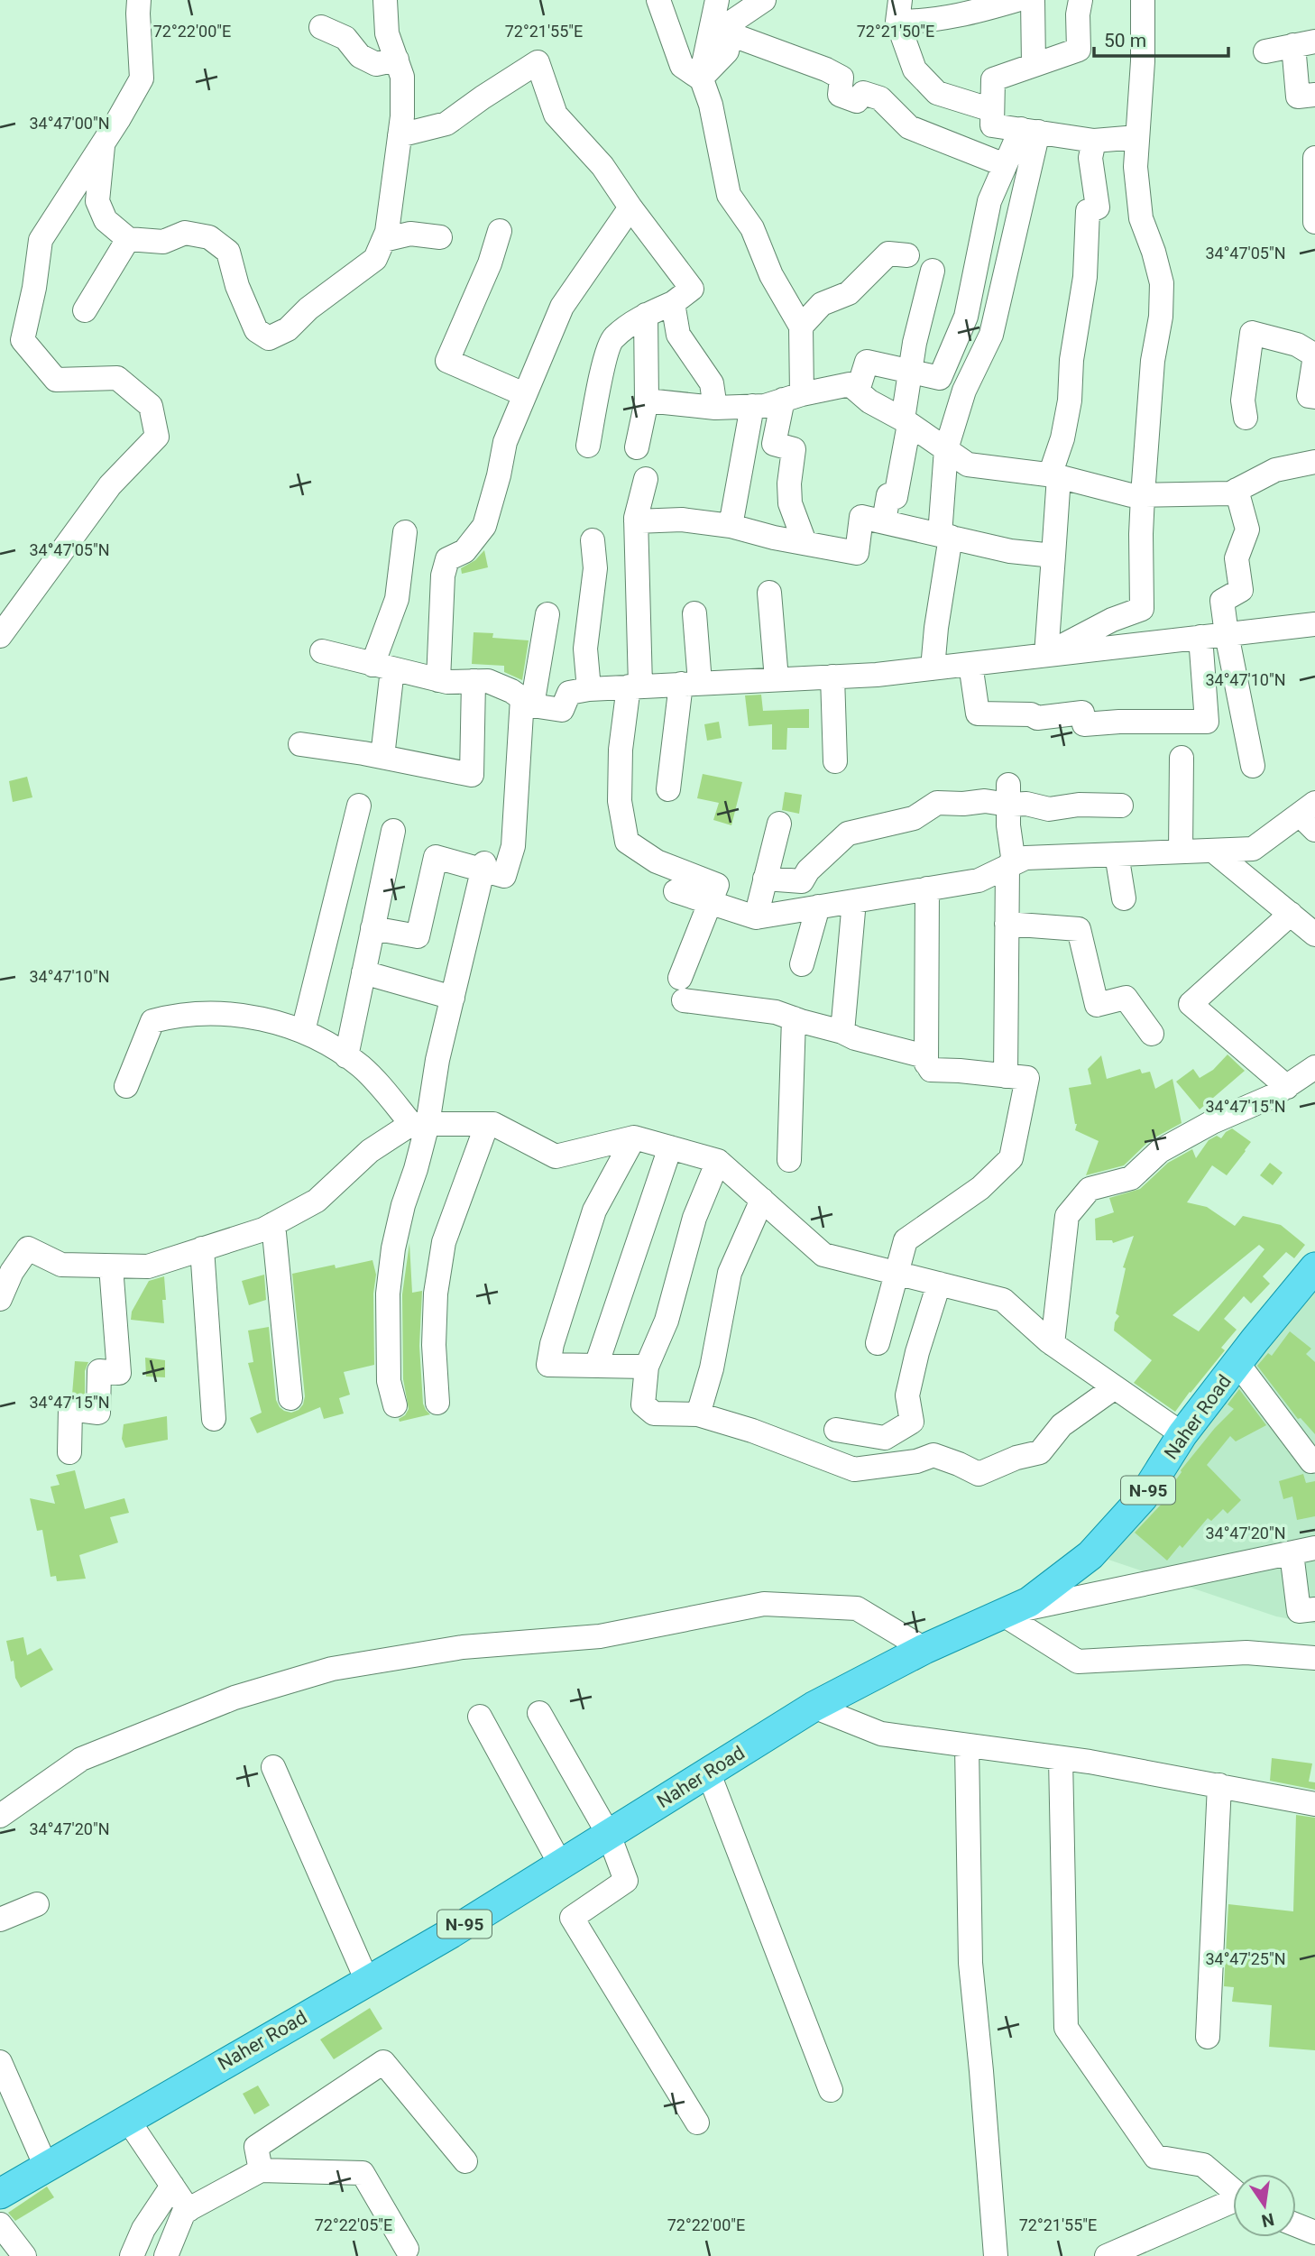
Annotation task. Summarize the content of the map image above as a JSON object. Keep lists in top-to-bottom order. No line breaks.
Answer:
{"streets":{"main road":["Naher Road","N-95"]},"scale_bar":"50 m","north":"bottom","coordinates":["72°22'00\"E","72°21'55\"E","72°21'50\"E","34°47'00\"N","34°47'05\"N","34°47'10\"N","34°47'15\"N","34°47'20\"N","34°47'25\"N","72°22'05\"E"]}
